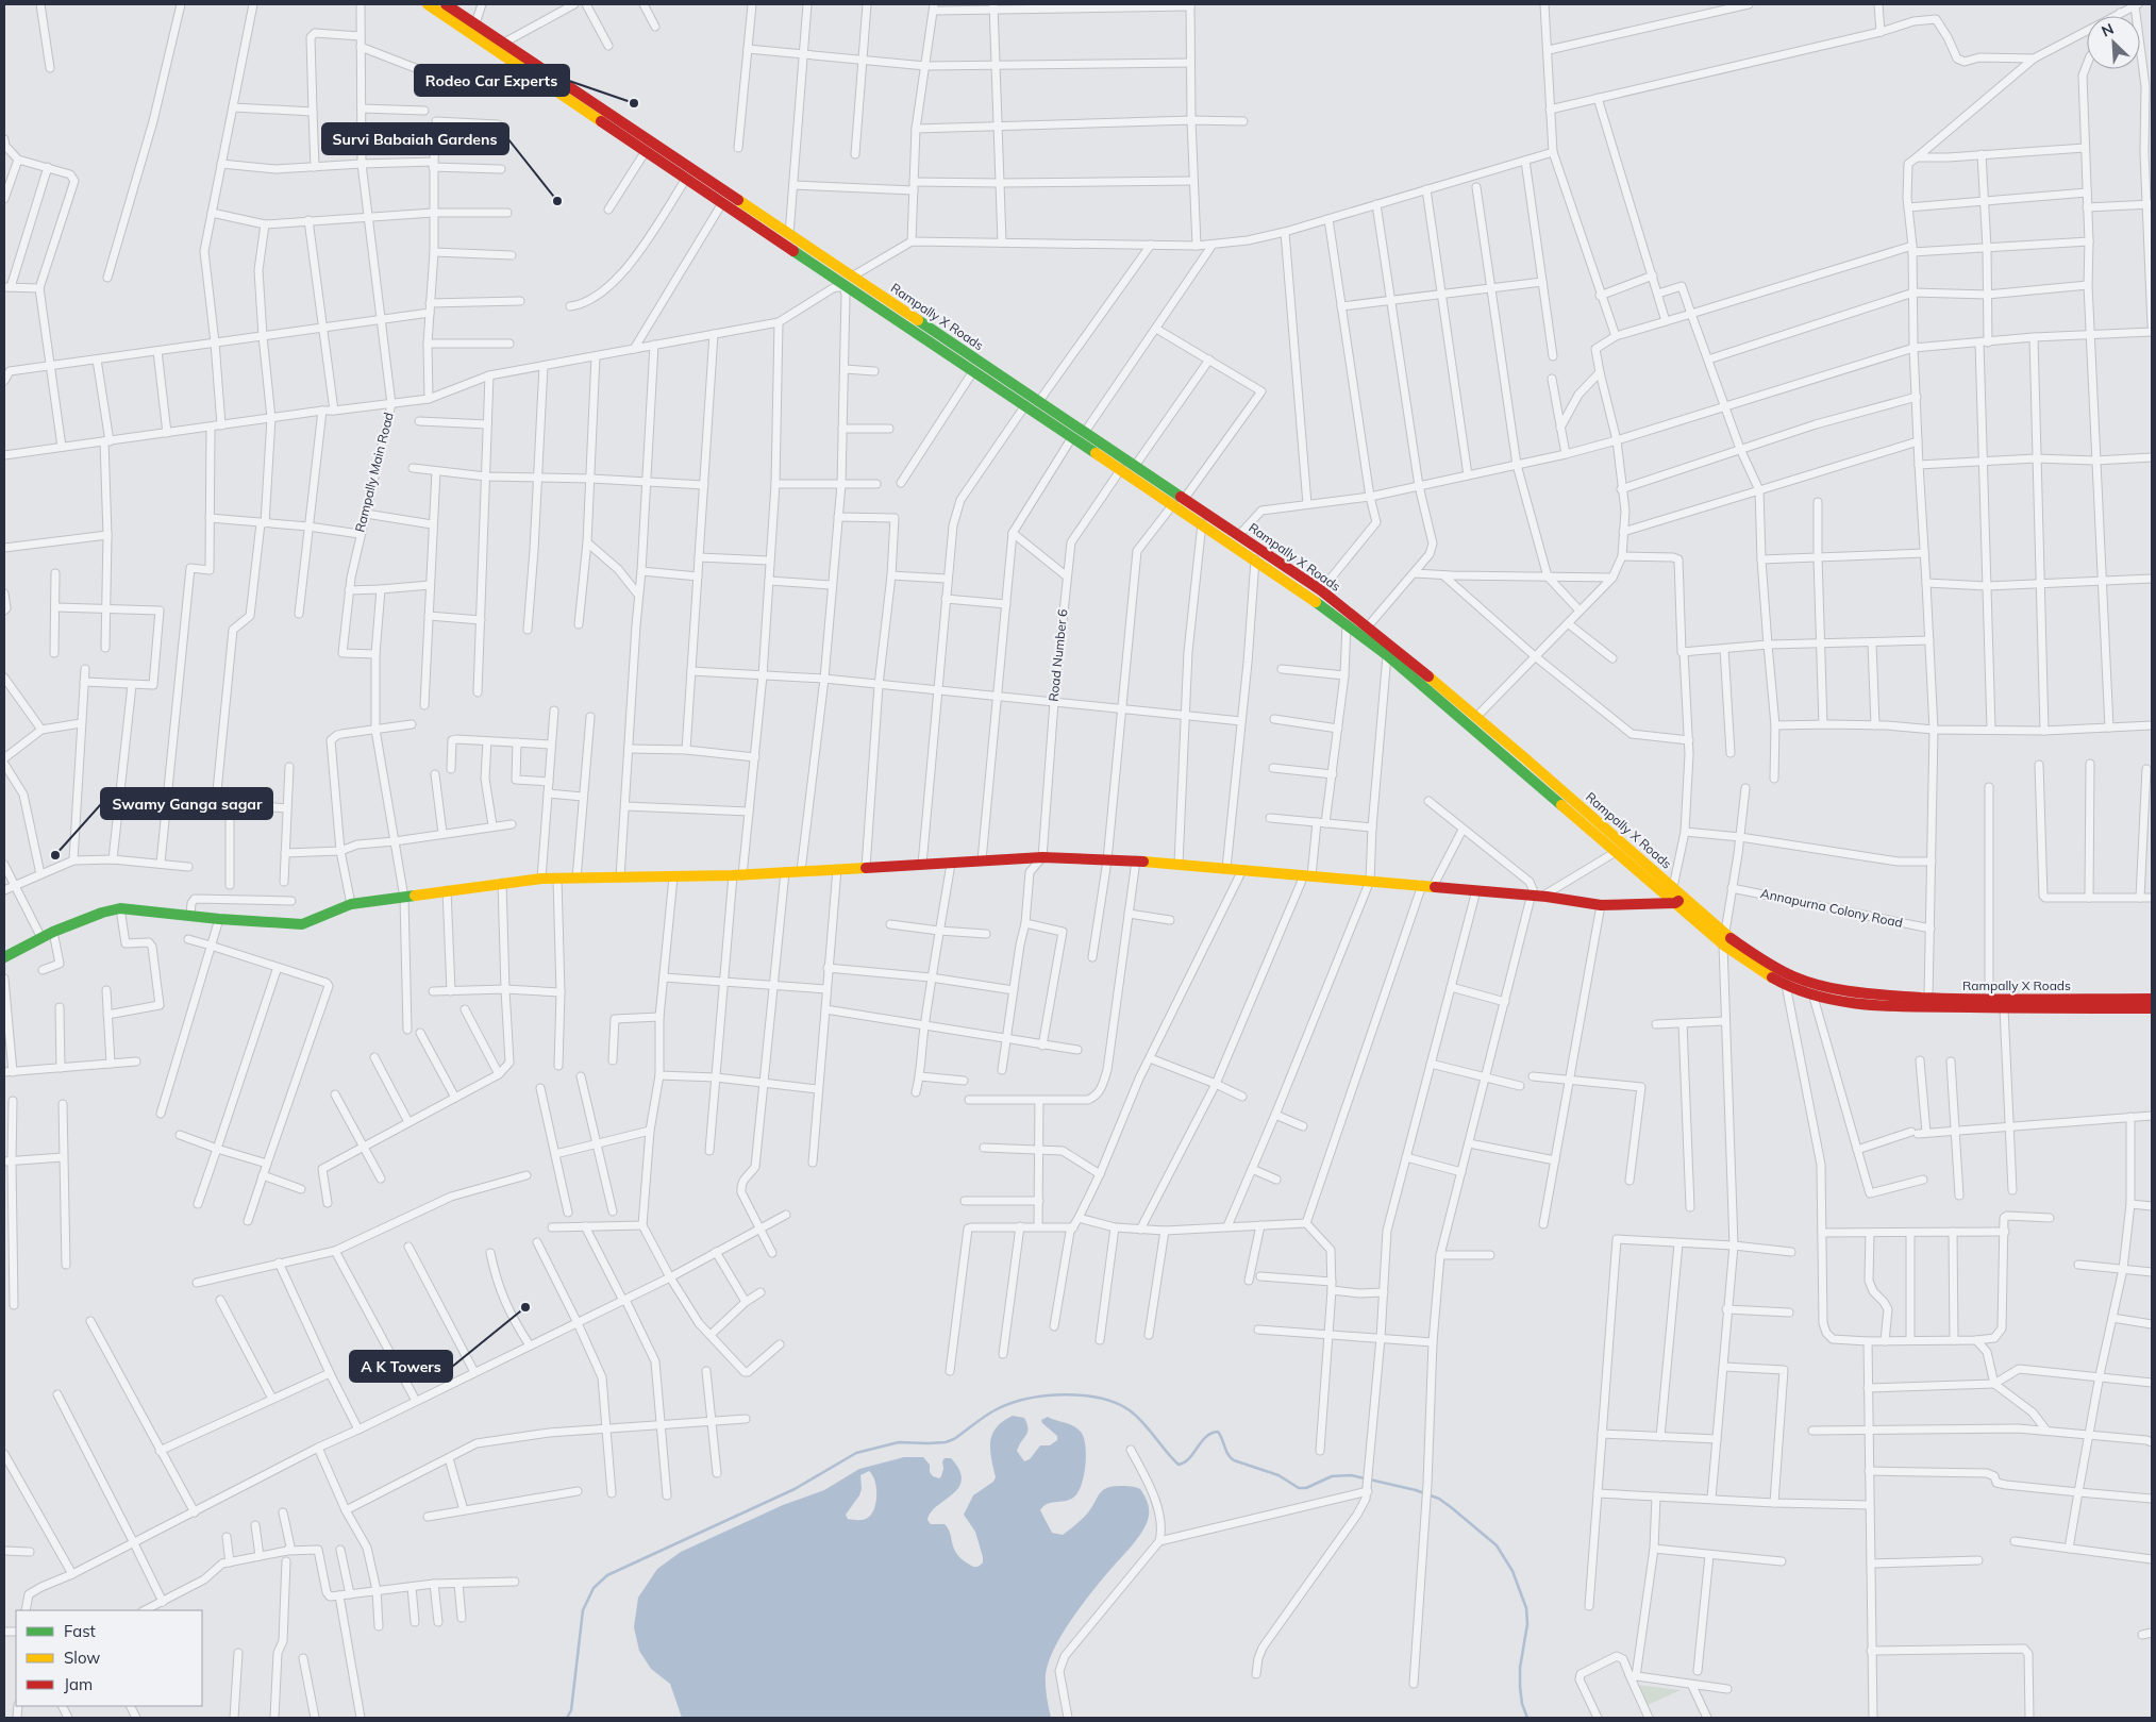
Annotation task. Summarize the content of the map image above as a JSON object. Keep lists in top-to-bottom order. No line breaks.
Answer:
{"streets":{"main road":["Rampally X Roads"],"street":["Rampally Main Road","Road Number 6","Annapurna Colony Road"]},"places":["Rodeo Car Experts","Survi Babaiah Gardens","Swamy Ganga sagar","A K Towers"],"legend":["Fast","Slow","Jam"],"north":"top left"}
